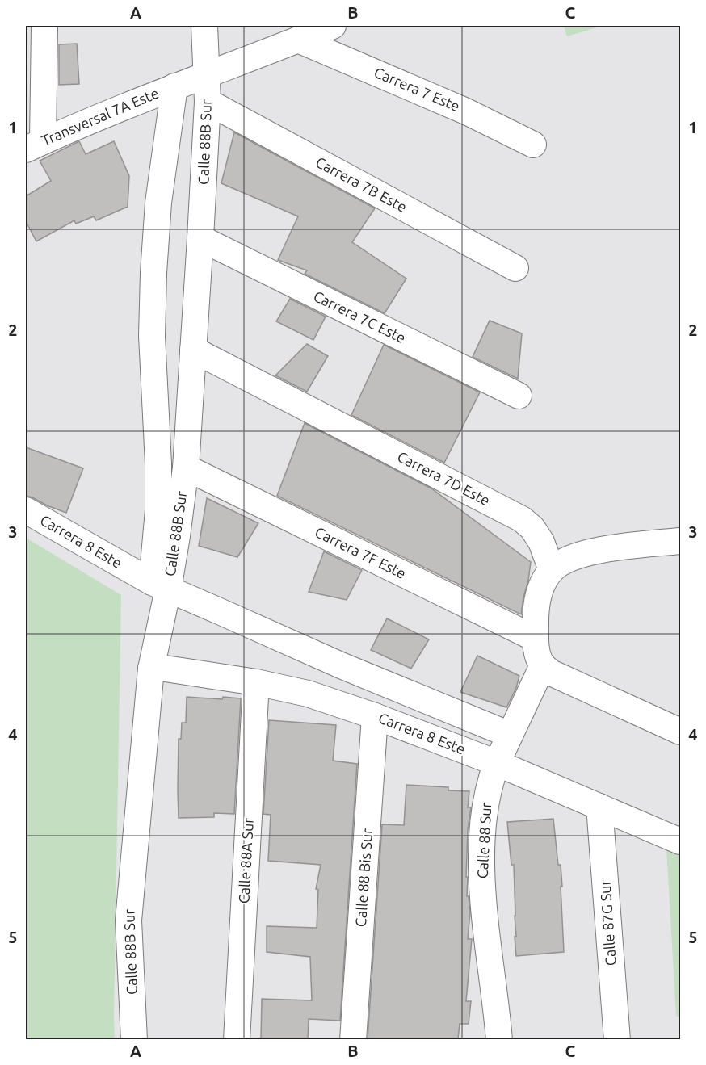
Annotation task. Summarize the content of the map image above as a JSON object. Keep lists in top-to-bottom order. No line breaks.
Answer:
{"streets":{"street":["Carrera 7 Este","Transversal 7A Este","Calle 88B Sur","Carrera 7B Este","Carrera 7C Este","Carrera 7D Este","Carrera 8 Este","Carrera 7F Este","Calle 88 Sur","Calle 88A Sur","Calle 88 Bis Sur","Calle 87G Sur"]},"crossings":[["Carrera 7 Este","Transversal 7A Este"],["Transversal 7A Este","Calle 88B Sur"],["Calle 88B Sur","Carrera 7B Este"],["Calle 88B Sur","Carrera 7C Este"],["Calle 88B Sur","Carrera 7D Este"],["Calle 88B Sur","Carrera 8 Este"],["Calle 88B Sur","Carrera 7F Este"],["Carrera 8 Este","Calle 88 Sur"],["Carrera 8 Este","Calle 88A Sur"],["Carrera 8 Este","Calle 88 Bis Sur"],["Carrera 8 Este","Calle 87G Sur"]],"grid":{"columns":["A","B","C"],"rows":["1","2","3","4","5"]}}
